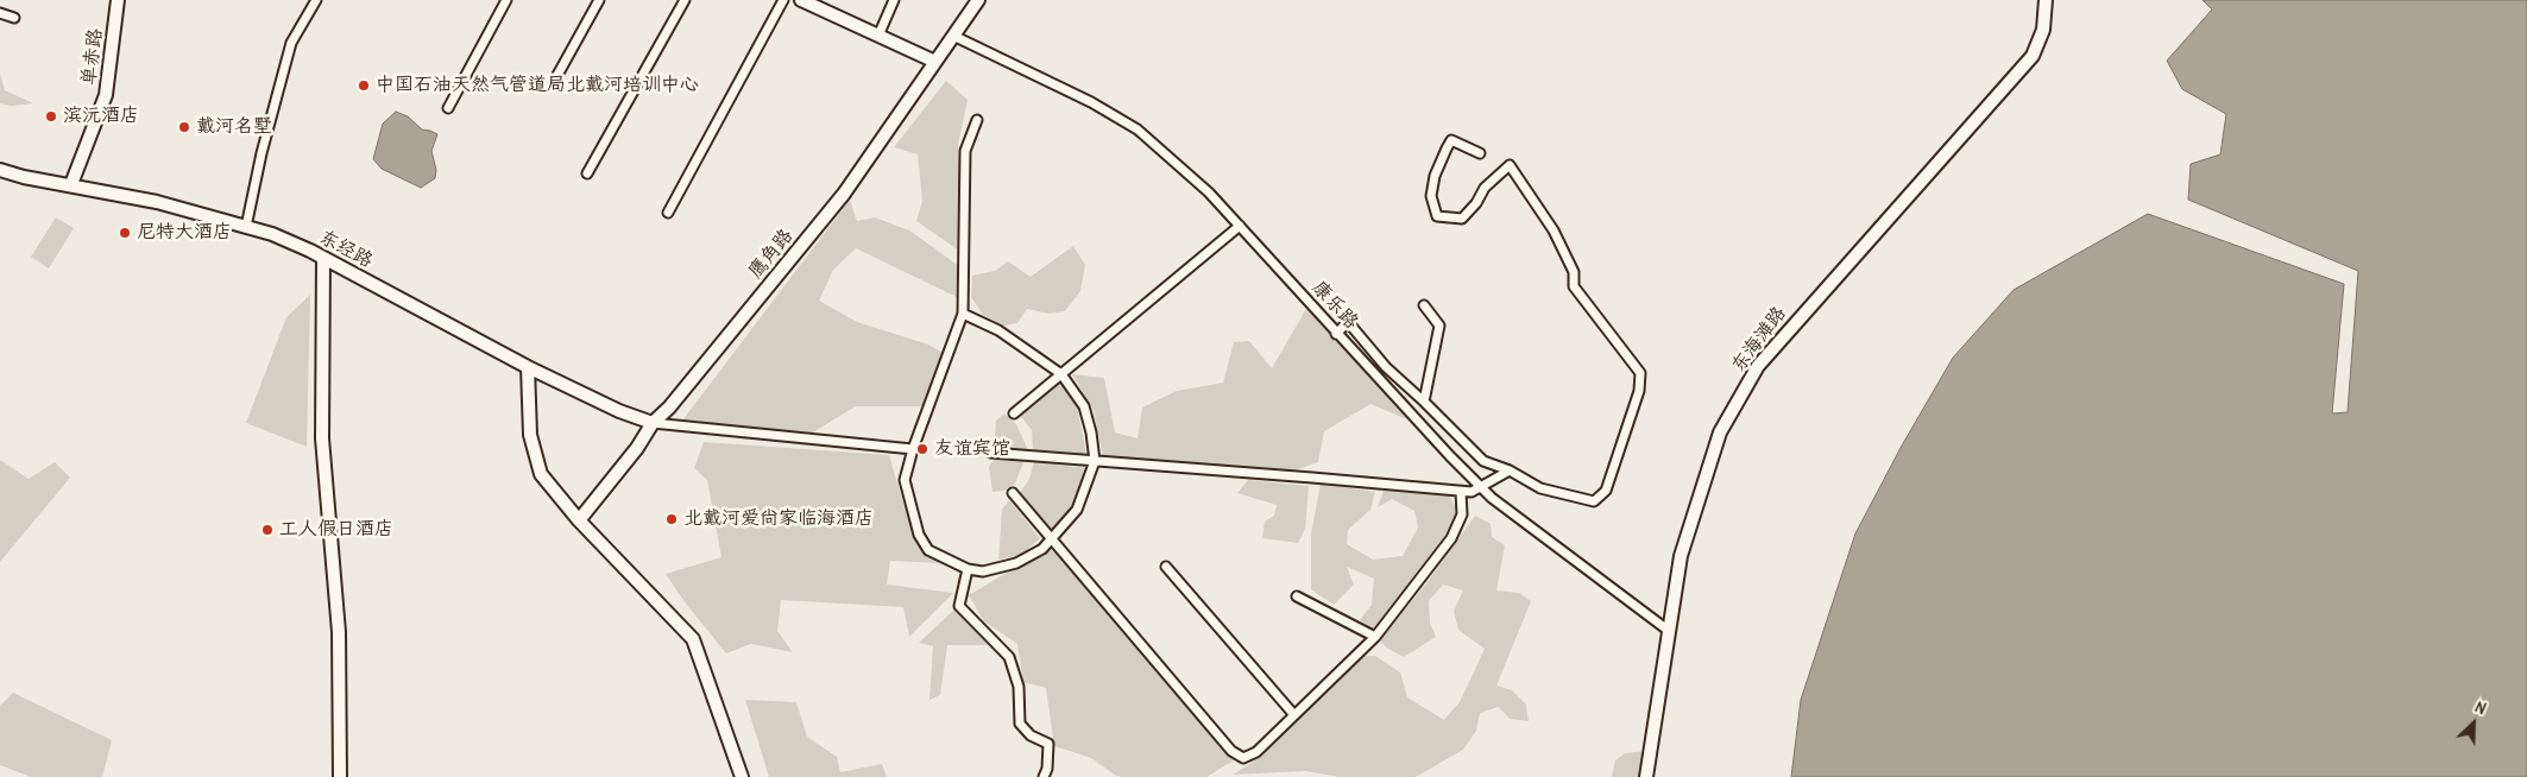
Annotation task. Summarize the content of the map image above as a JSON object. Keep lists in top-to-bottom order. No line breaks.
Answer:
{"streets":{"main road":["单赤路","东经路","鹰角路","东海滩路"],"street":["康乐路"]},"crossings":[["单赤路","东经路"],["东经路","鹰角路"],["鹰角路","康乐路"],["康乐路","东海滩路"]],"places":["中国石油天然气管道局北戴河培训中心","滨沅酒店","戴河名墅","尼特大酒店","友谊宾馆","北戴河爱尚家临海酒店","工人假日酒店"],"north":"top right"}
